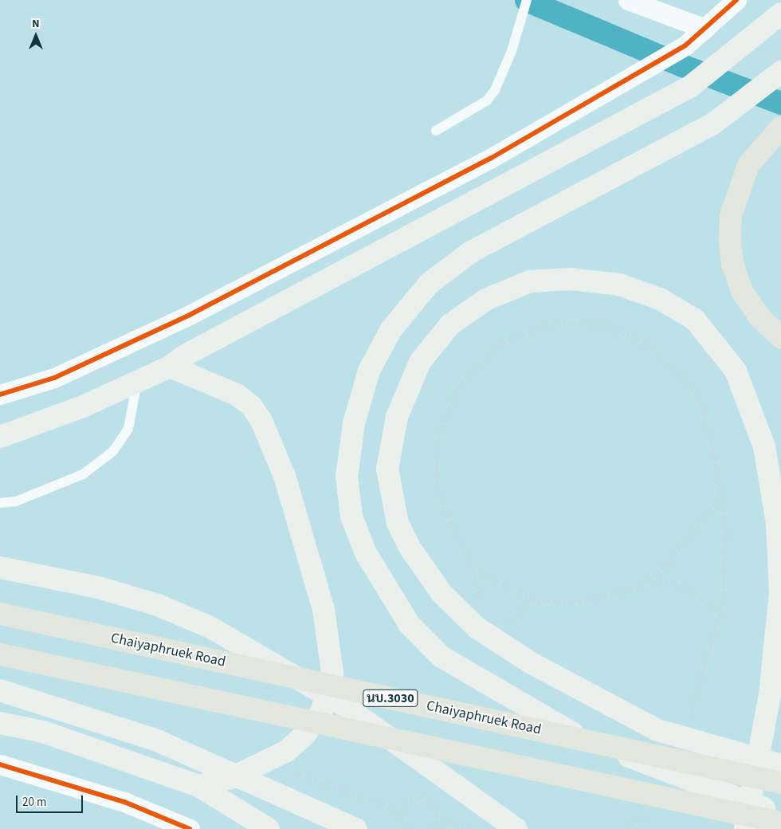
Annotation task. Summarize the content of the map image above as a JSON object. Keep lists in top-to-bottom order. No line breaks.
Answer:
{"streets":{"main road":["Chaiyaphruek Road","นบ.3030"]},"scale_bar":"20 m","north":"top"}
